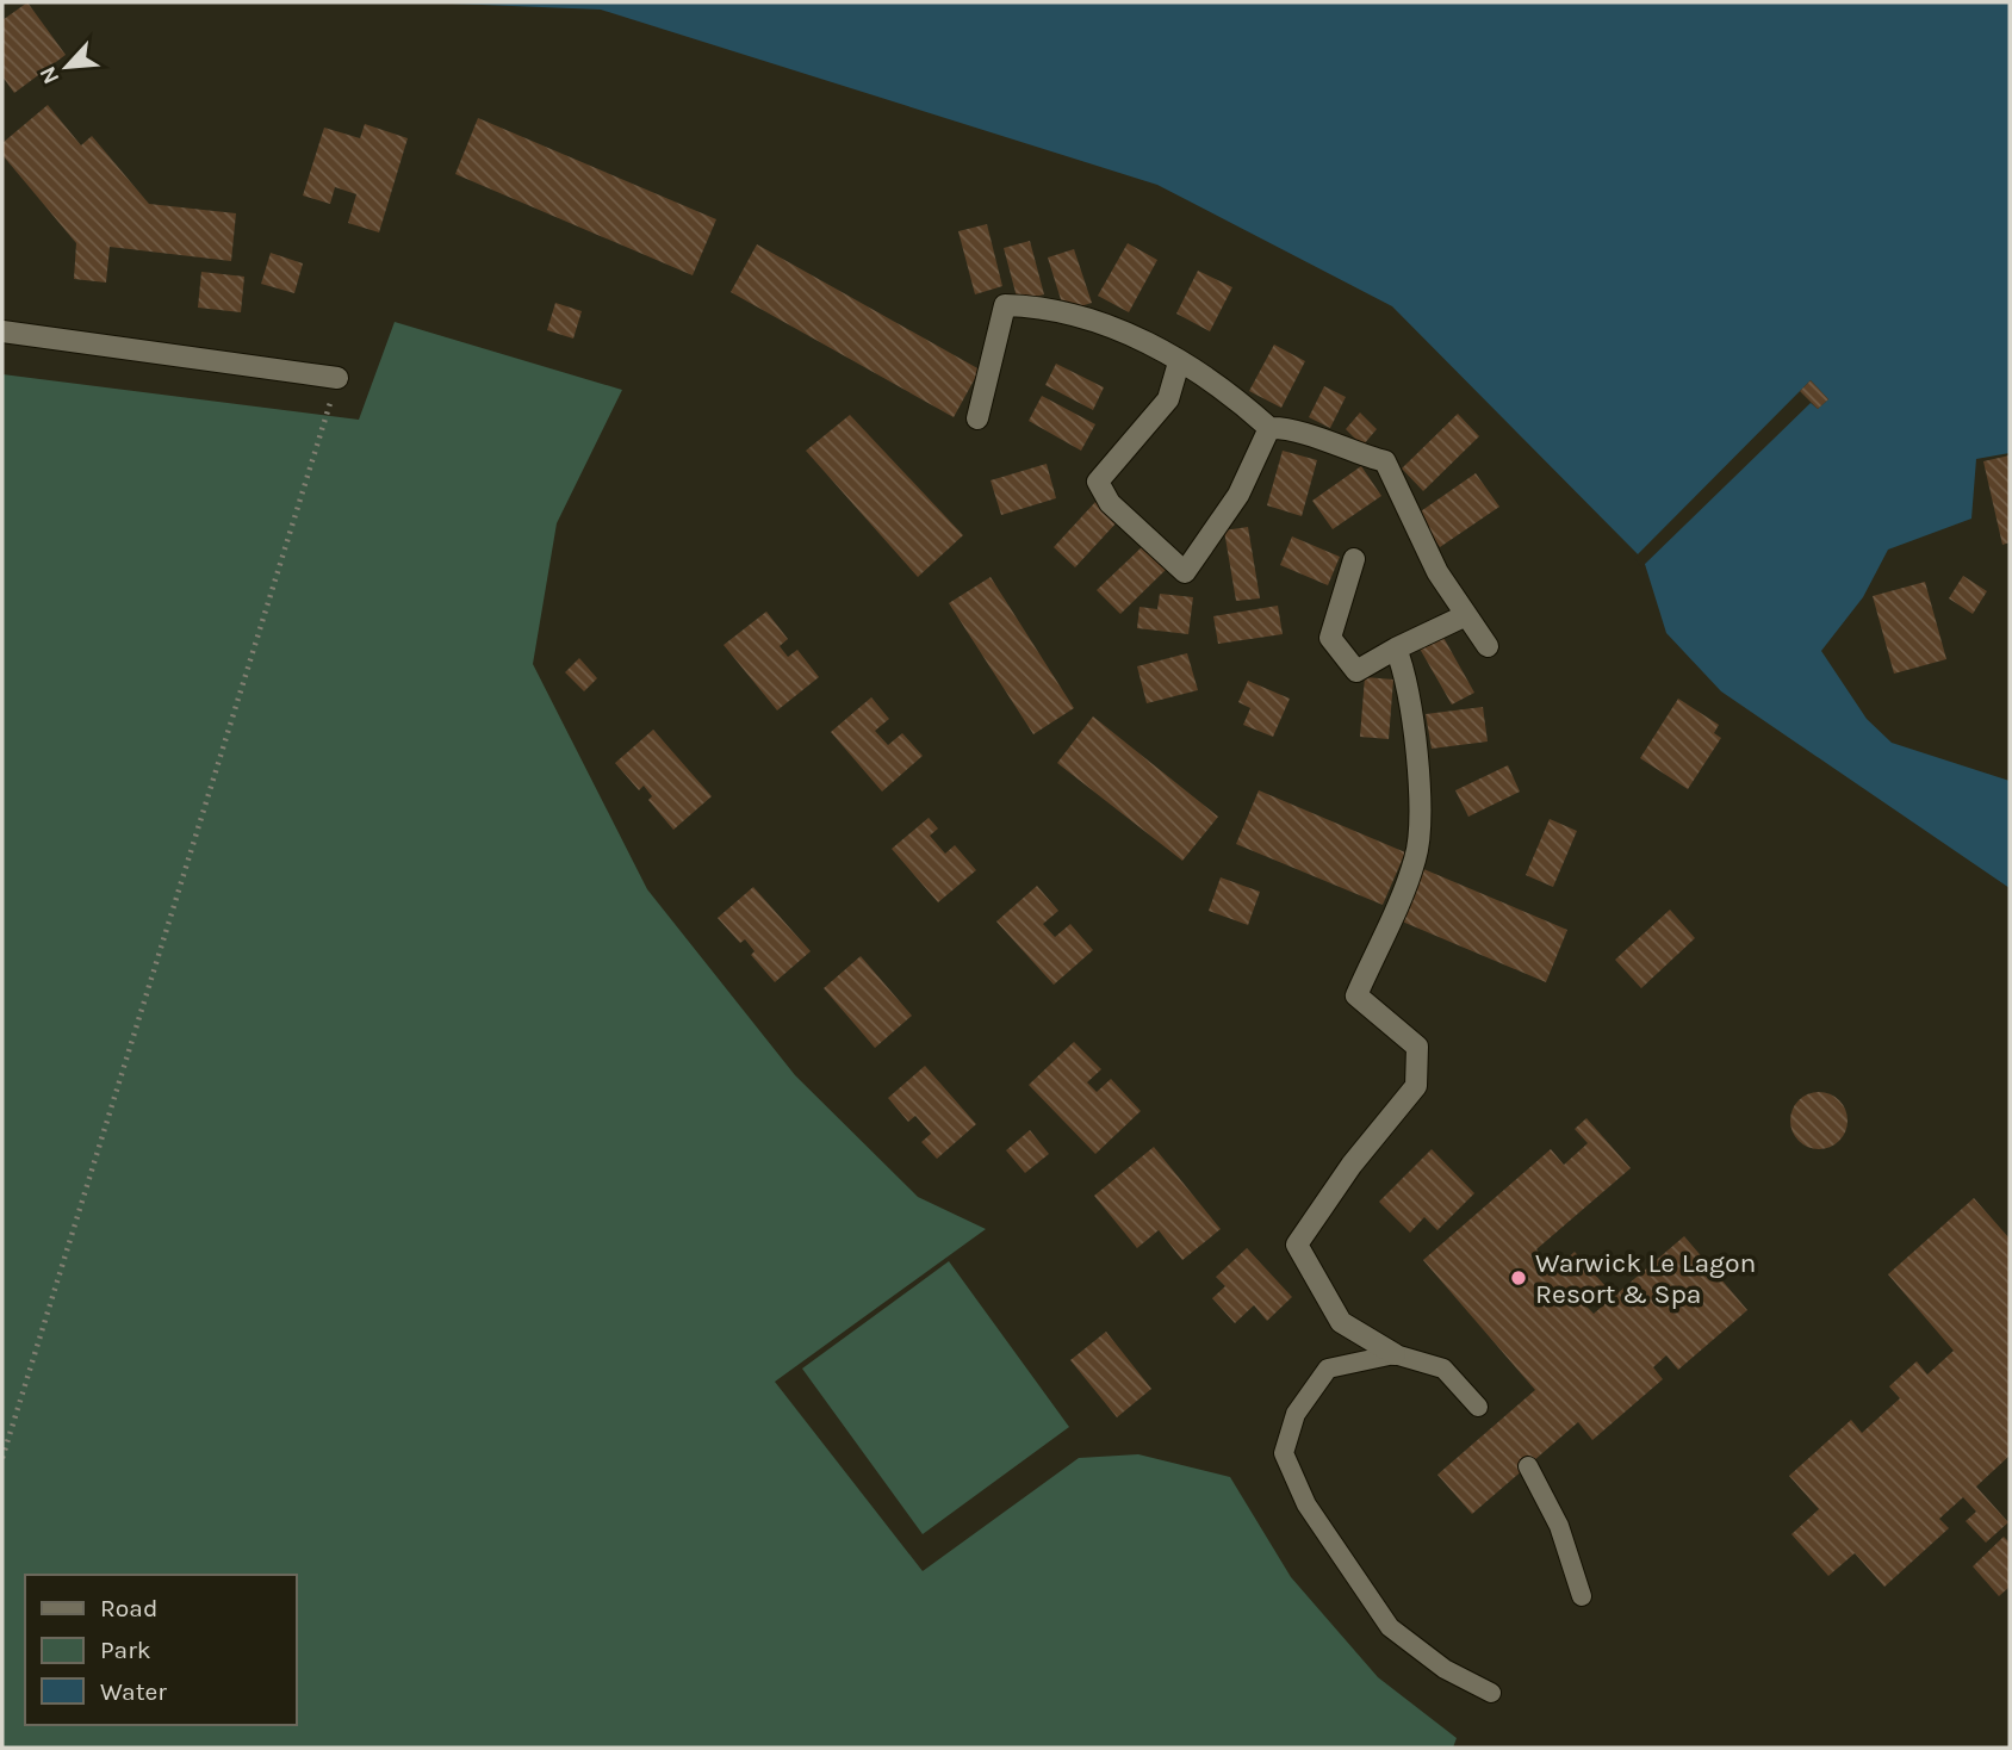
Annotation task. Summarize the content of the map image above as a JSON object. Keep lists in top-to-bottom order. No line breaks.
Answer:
{"places":["Warwick Le Lagon Resort & Spa"],"legend":["Road","Park","Water"],"north":"bottom left"}
